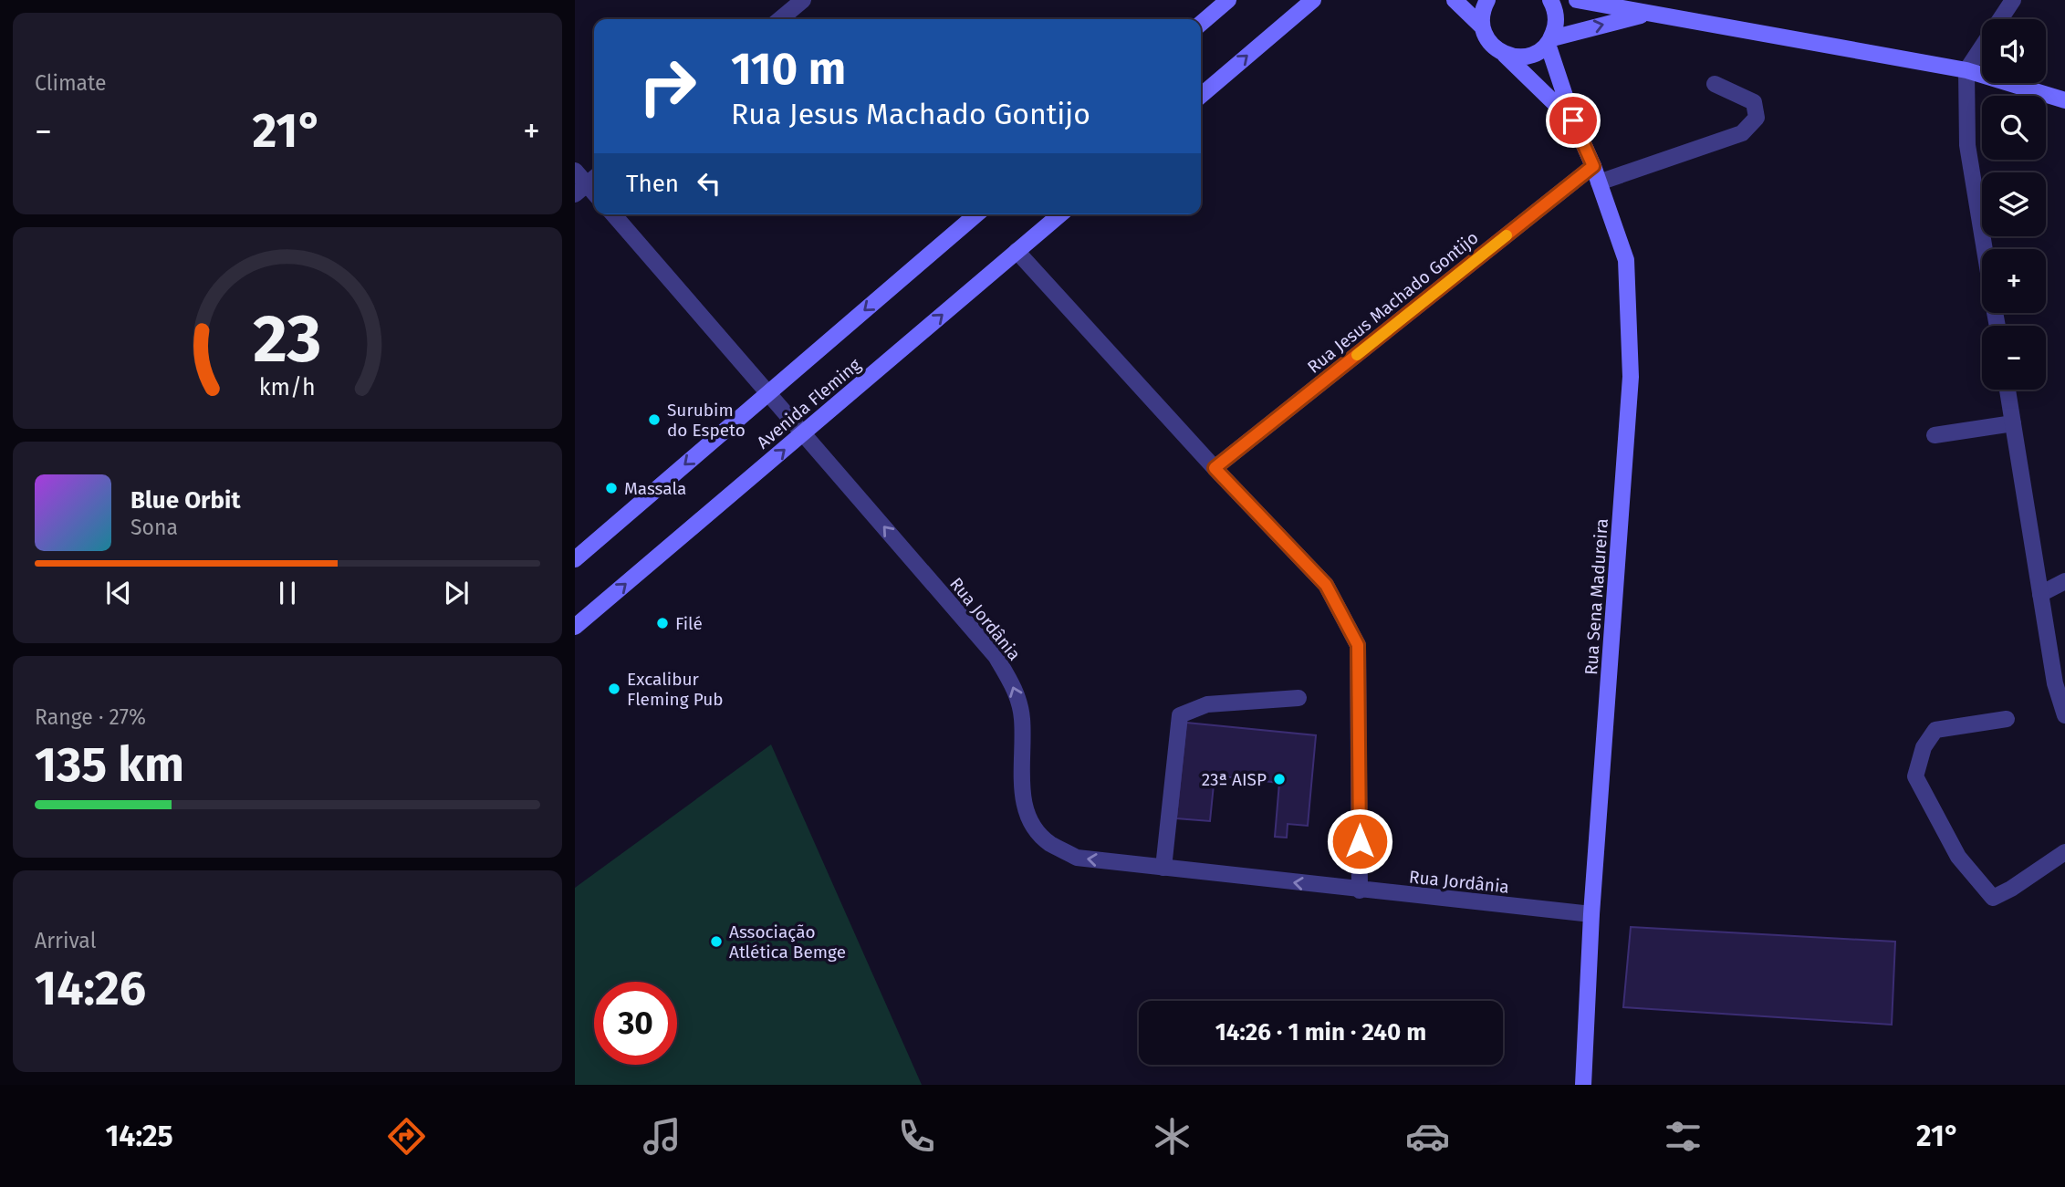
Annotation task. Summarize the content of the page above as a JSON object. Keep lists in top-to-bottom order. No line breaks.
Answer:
{"streets":{"main road":["Avenida Fleming","Rua Sena Madureira"],"street":["Rua Jesus Machado Gontijo","Rua Jordânia"]},"crossings":[["Rua Jesus Machado Gontijo","Rua Sena Madureira"],["Avenida Fleming","Rua Jordânia"],["Rua Sena Madureira","Rua Jordânia"]],"one_way":["Rua Jordânia"],"places":["Surubim do Espeto","Massala","Filé","Excalibur Fleming Pub","23ª AISP","Associação Atlética Bemge"],"page":{"tile":["Climate",["Range · 27%","135 km"],["Arrival","14:26"]],"map_buttons":["+","−"],"turn":["110 m","Rua Jesus Machado Gontijo"],"heat":["−","21°","+"],"then":"Then","song":["Blue Orbit","Sona"],"limit":"30","trip":"14:26 · 1 min · 240 m","tabs":["14:25","21°"],"gauge":["23","km/h"]}}
